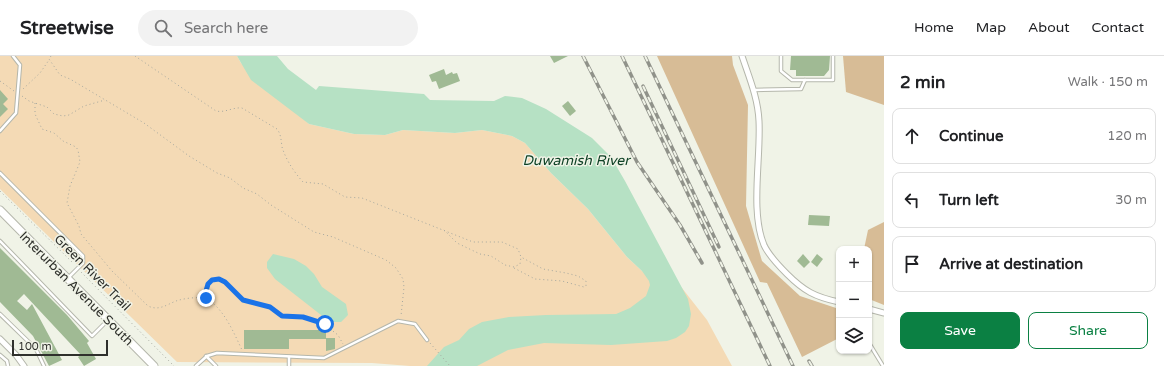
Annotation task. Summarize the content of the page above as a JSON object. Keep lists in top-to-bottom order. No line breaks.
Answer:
{"streets":{"main road":["Interurban Avenue South"],"path":["Green River Trail"]},"water":["Duwamish River"],"scale_bar":"100 m","page":{"header":"Streetwise","search":"Search here","nav":["Home","Map","About","Contact"],"heading":["2 min","Walk · 150 m"],"list":[["Continue","120 m"],["Turn left","30 m"],"Arrive at destination"],"map_buttons":["+","−"],"buttons":["Save","Share"],"scale":"100 m"}}
